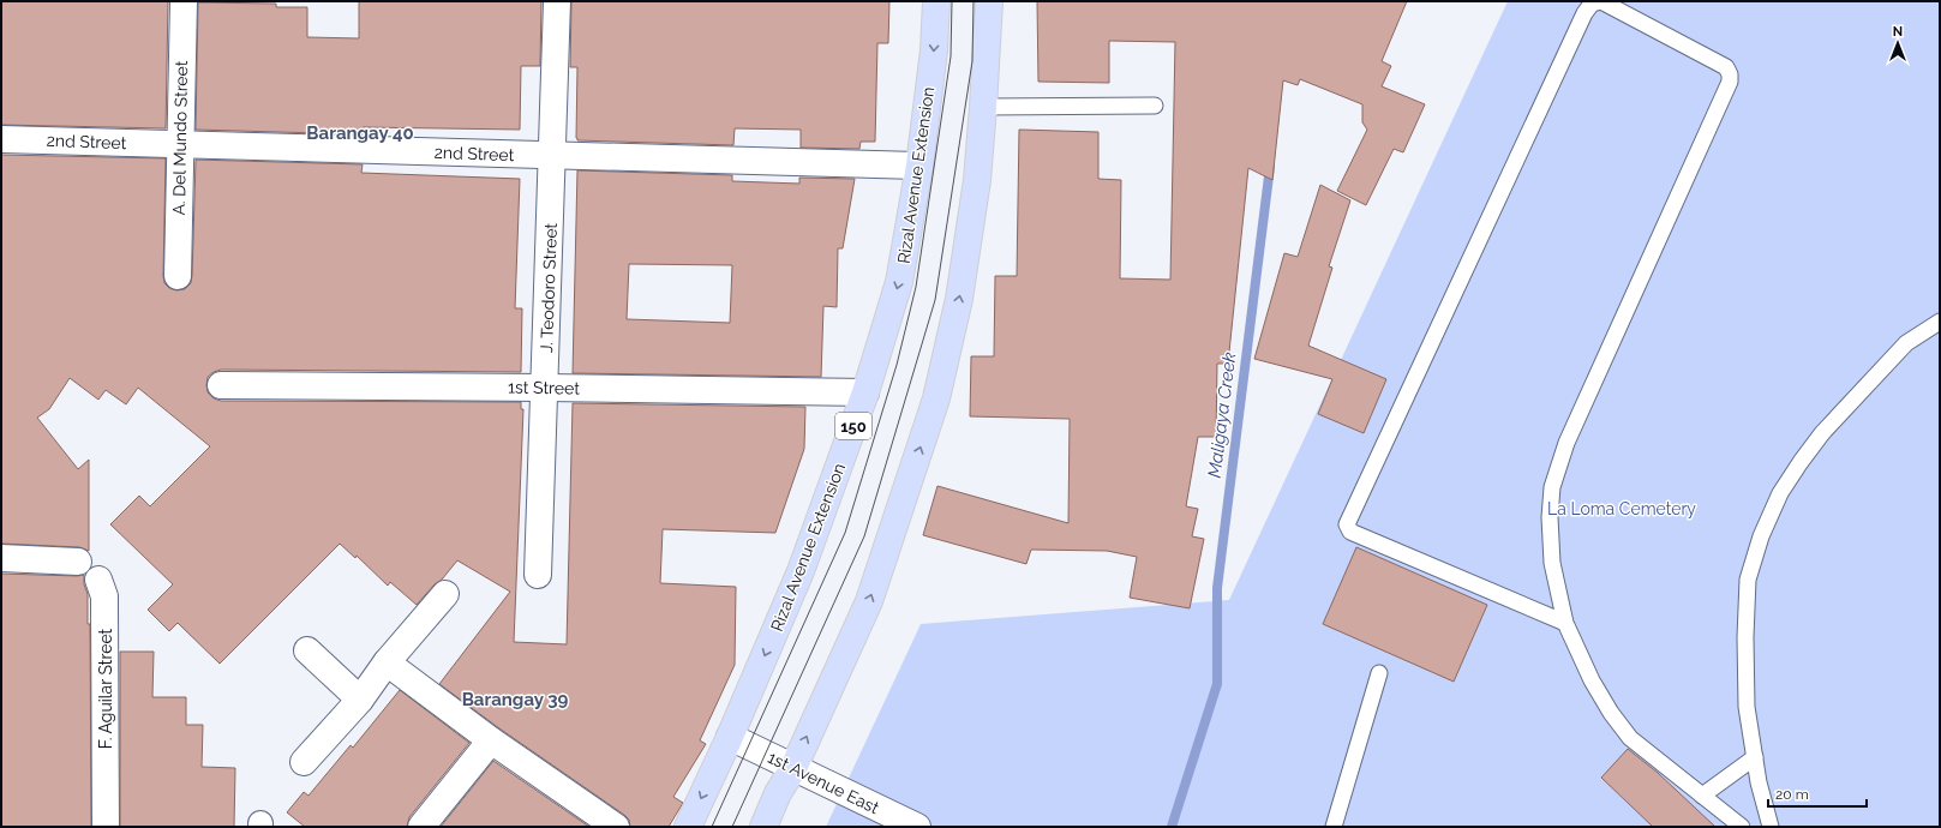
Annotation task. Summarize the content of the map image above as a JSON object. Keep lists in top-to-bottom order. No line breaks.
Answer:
{"streets":{"main road":["Rizal Avenue Extension","150"],"street":["A. Del Mundo Street","2nd Street","J. Teodoro Street","1st Street","F. Aguilar Street","1st Avenue East"]},"crossings":[["A. Del Mundo Street","2nd Street"],["2nd Street","Rizal Avenue Extension"],["2nd Street","J. Teodoro Street"],["Rizal Avenue Extension","1st Street"],["Rizal Avenue Extension","1st Avenue East"],["J. Teodoro Street","1st Street"]],"districts":["Barangay 40","Barangay 39"],"water":["Maligaya Creek"],"parks":["La Loma Cemetery"],"scale_bar":"20 m","north":"top"}
